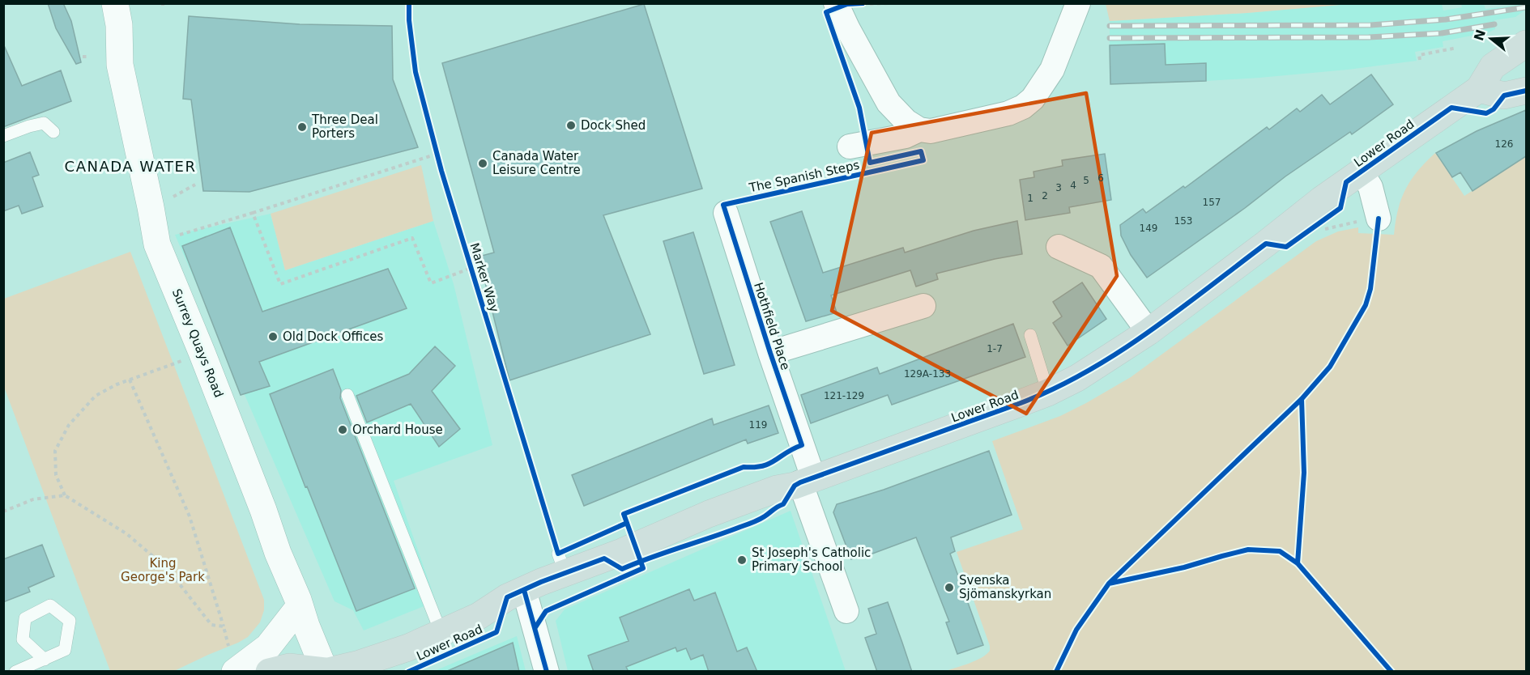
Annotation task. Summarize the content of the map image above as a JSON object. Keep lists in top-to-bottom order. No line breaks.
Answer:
{"streets":{"main road":["Lower Road"],"street":["Hothfield Place","Surrey Quays Road"],"cycle path":["The Spanish Steps","Marker Way"]},"crossings":[["Lower Road","Hothfield Place"],["Lower Road","Surrey Quays Road"]],"districts":["CANADA WATER"],"parks":["King George's Park"],"places":["Dock Shed","Three Deal Porters","Canada Water Leisure Centre","Old Dock Offices","Orchard House","St Joseph's Catholic Primary School","Svenska Sjömanskyrkan"],"house_numbers":["126","6","5","4","3","2","1","157","153","149","1-7","129A-133","121-129","119"],"north":"left"}
